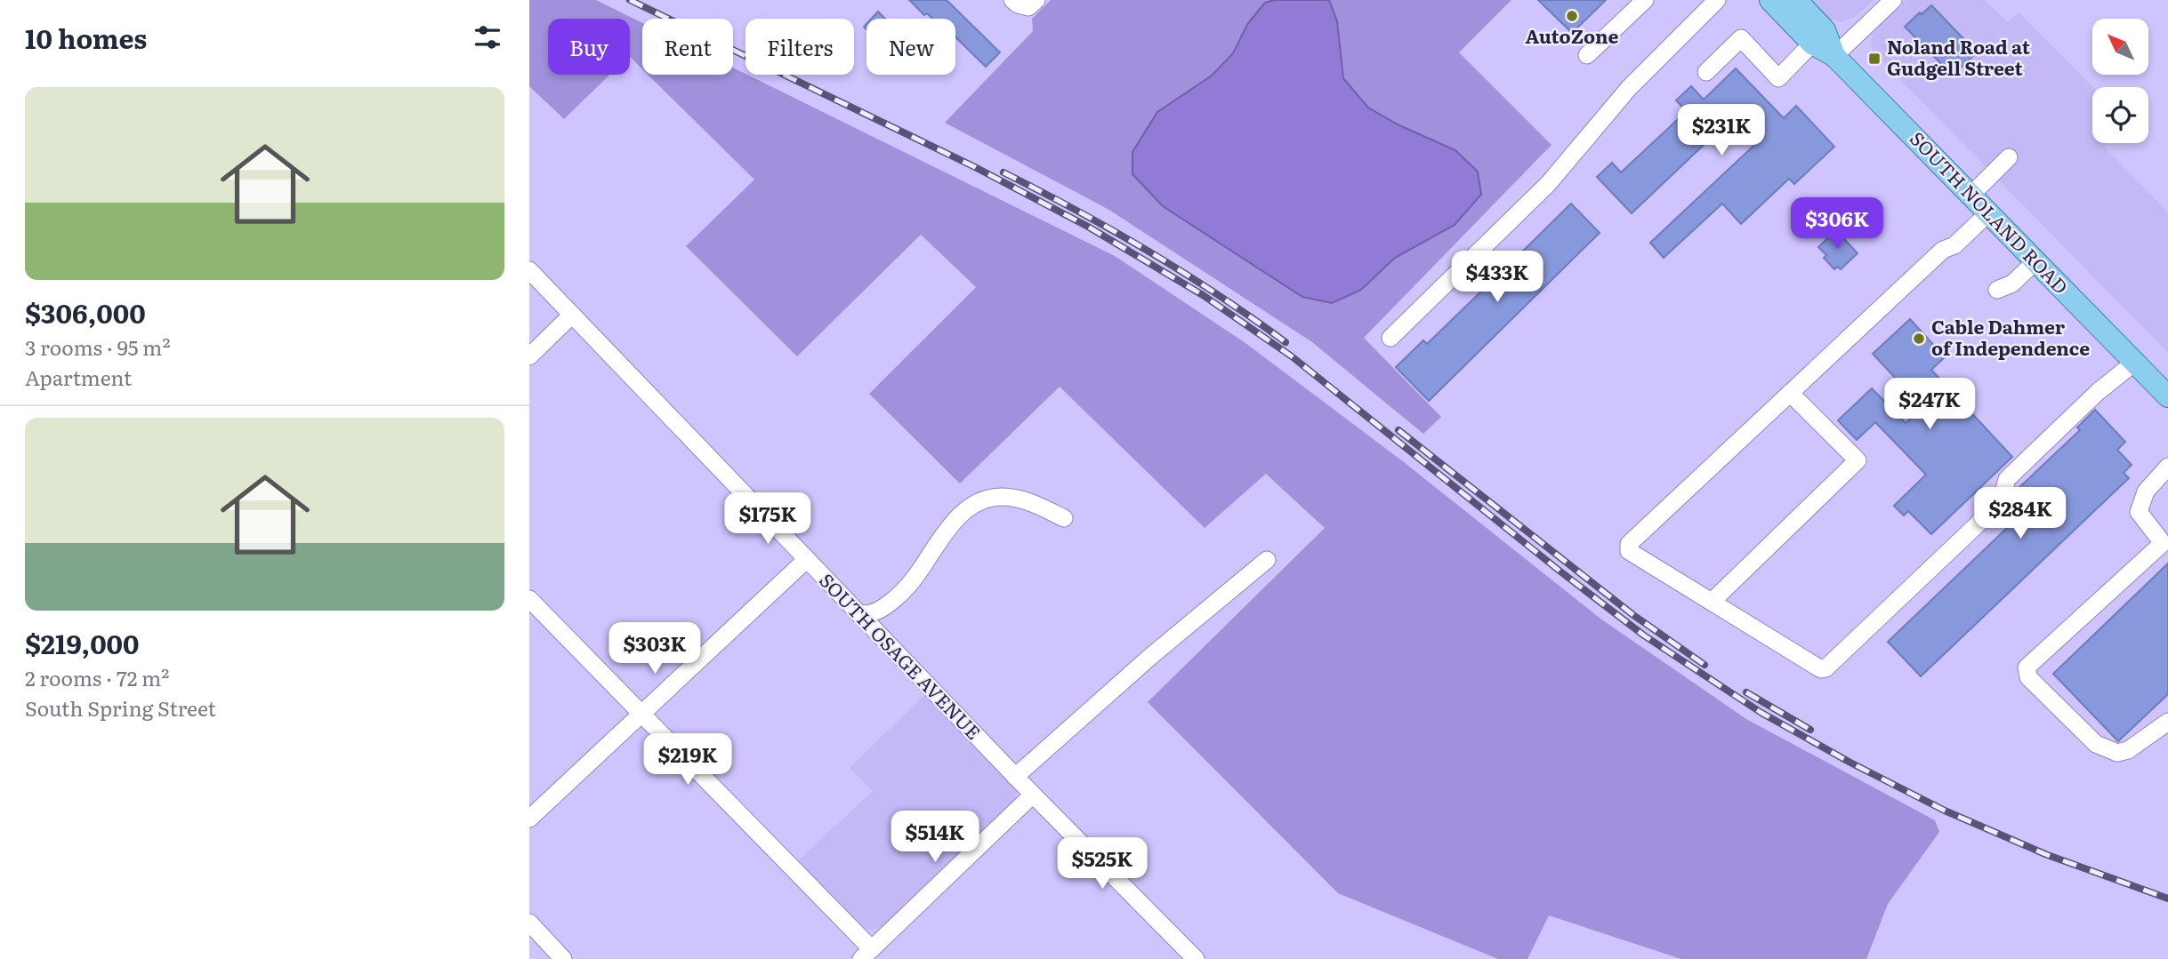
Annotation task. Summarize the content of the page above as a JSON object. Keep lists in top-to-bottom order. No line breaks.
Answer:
{"streets":{"main road":["SOUTH NOLAND ROAD"],"street":["SOUTH OSAGE AVENUE"]},"places":{"other":["AutoZone","Cable Dahmer of Independence"],"transit":["Noland Road at Gudgell Street"]},"north":"top left","page":{"heading":"10 homes","chip":["Buy","Rent","Filters","New"],"list":[{"name":"$306,000","note":"3 rooms · 95 m² · Apartment"},{"name":"$219,000","note":"2 rooms · 72 m² · South Spring Street"}],"price":["$231K","$306K","$433K","$247K","$284K","$175K","$303K","$219K","$514K","$525K"]}}
